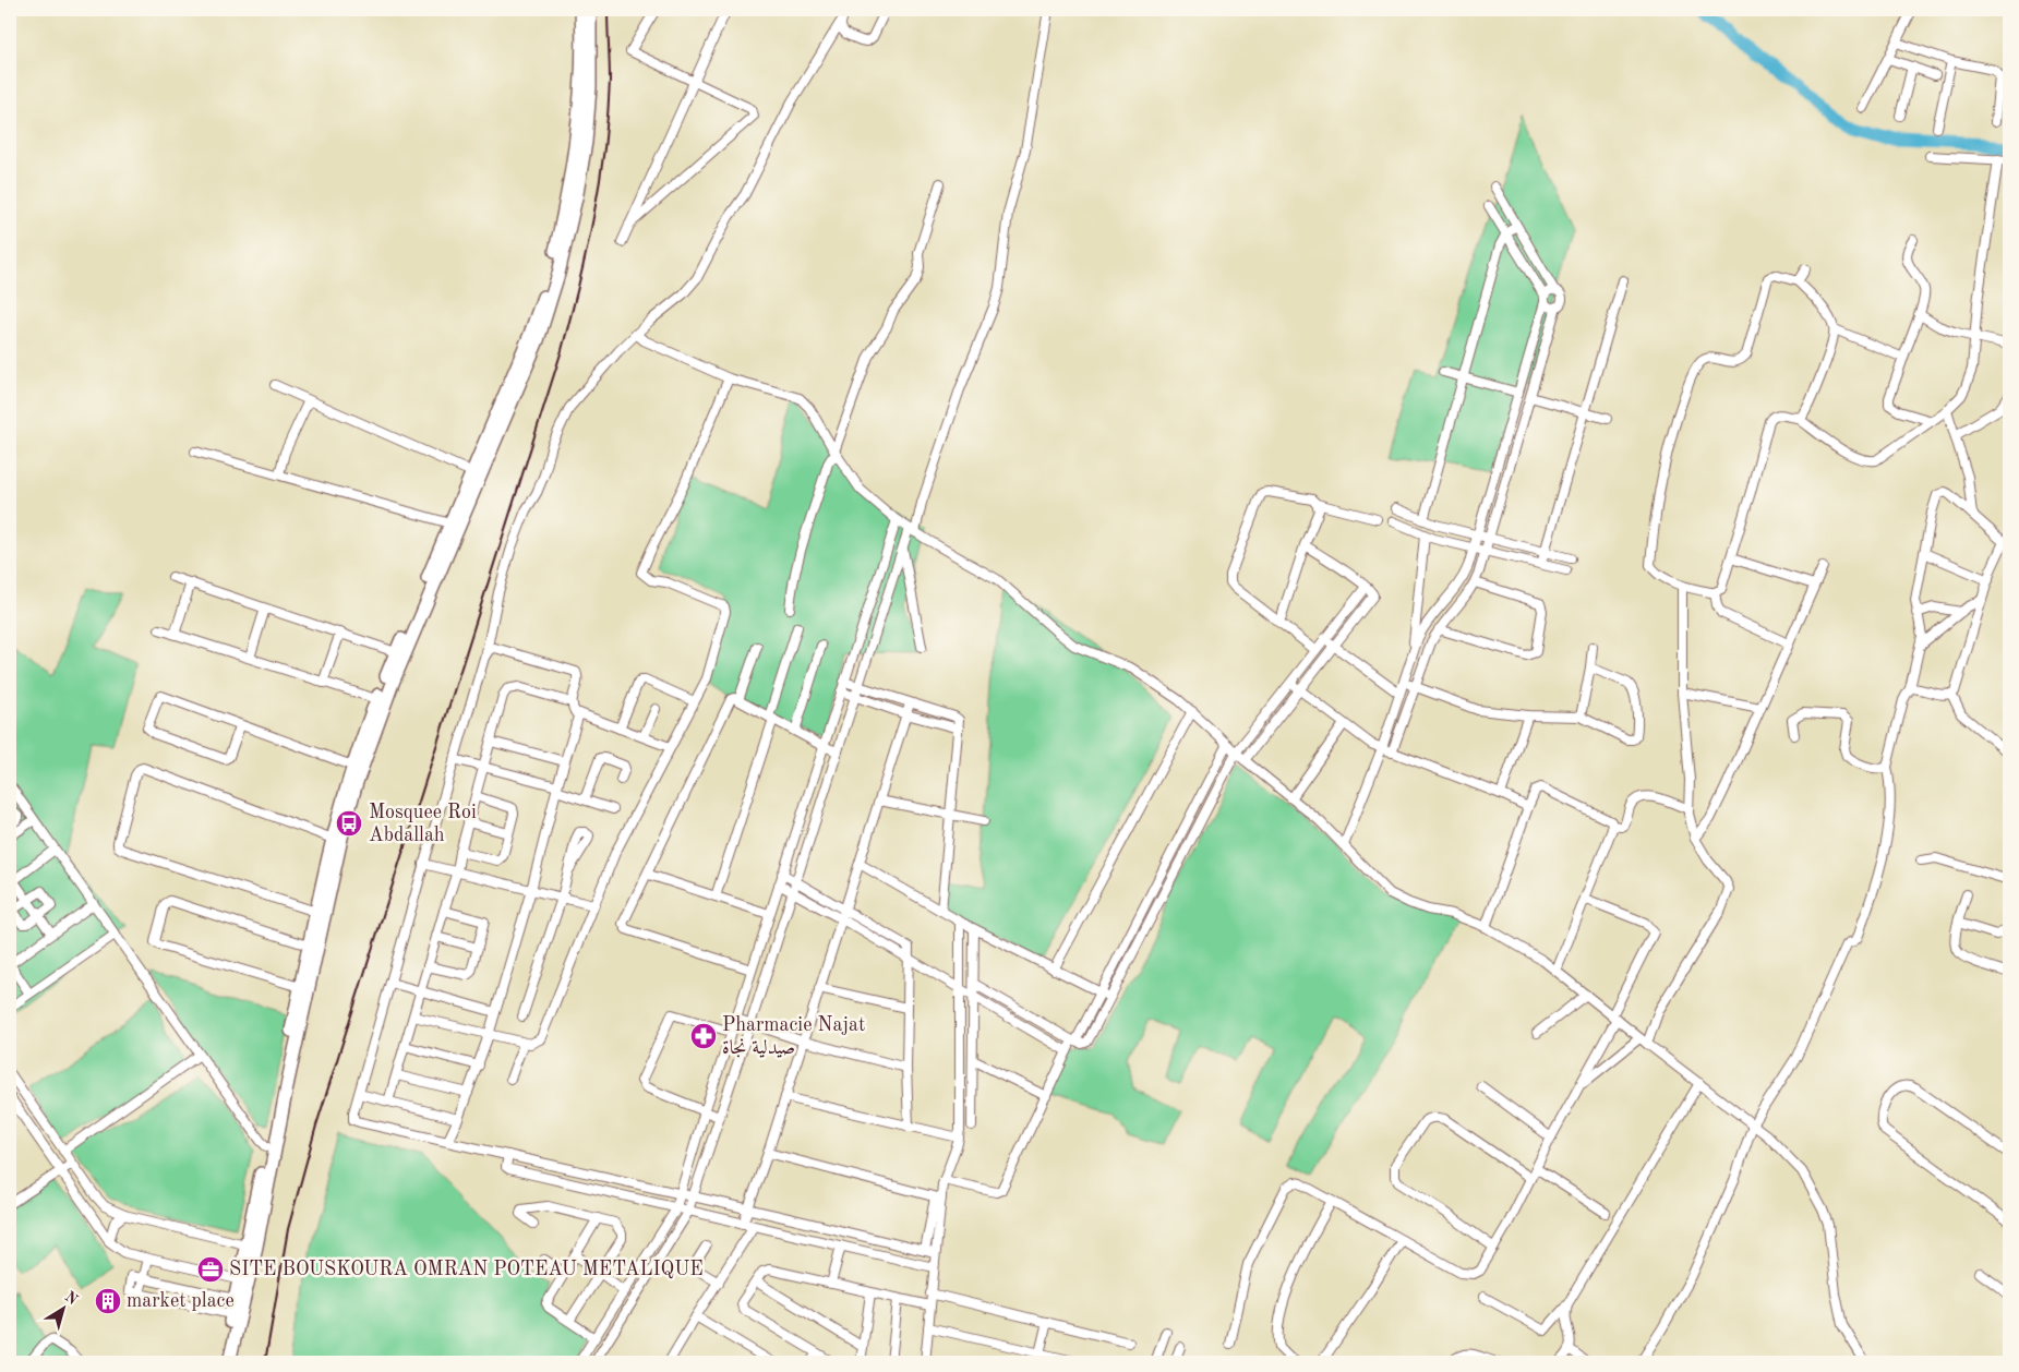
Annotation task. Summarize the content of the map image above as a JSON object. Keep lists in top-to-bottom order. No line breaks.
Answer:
{"places":{"bus stop":["Mosquee Roi Abdallah"],"pharmacy":["Pharmacie Najat صيدلية نجاة"],"office":["SITE BOUSKOURA OMRAN POTEAU METALIQUE"],"building":["market place"]},"north":"top right"}
